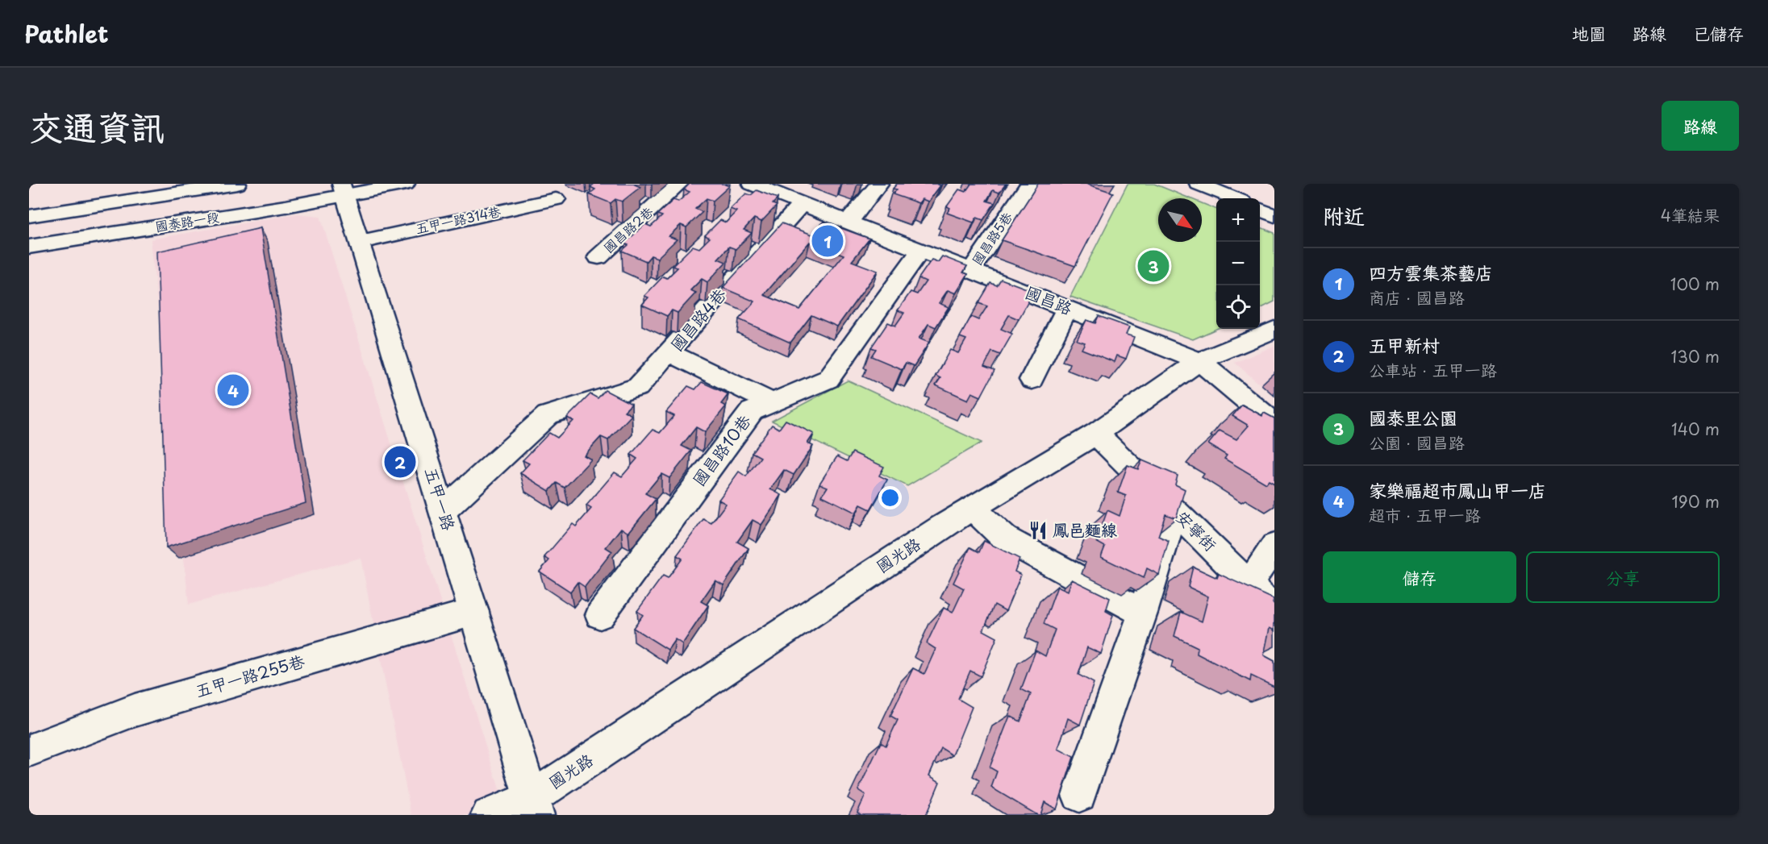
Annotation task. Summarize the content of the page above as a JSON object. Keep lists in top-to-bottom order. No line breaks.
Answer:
{"streets":{"street":["五甲一路314巷","國泰路一段","國昌路2巷","國昌路5巷","國昌路","國昌路4巷","國昌路10巷","五甲一路","安寧街","國光路","五甲一路255巷"]},"crossings":[["五甲一路314巷","五甲一路"],["國泰路一段","五甲一路"],["國昌路5巷","國昌路"],["國昌路","國昌路4巷"],["國昌路","國昌路10巷"],["國昌路","國光路"],["國昌路4巷","國昌路10巷"],["五甲一路","國光路"],["五甲一路","五甲一路255巷"],["安寧街","國光路"]],"places":{"restaurant":["鳳邑麵線"]},"north":"bottom right","page":{"header":"Pathlet","nav":["地圖","路線","已儲存"],"title":"交通資訊","buttons":["路線",["儲存","分享"]],"heading":["附近","4筆結果"],"map_buttons":["+","−"],"pins":["1","3","4","2"],"list":[{"mark":"1","name":"四方雲集茶藝店","note":"商店 · 國昌路","value":"100 m"},{"mark":"2","name":"五甲新村","note":"公車站 · 五甲一路","value":"130 m"},{"mark":"3","name":"國泰里公園","note":"公園 · 國昌路","value":"140 m"},{"mark":"4","name":"家樂福超市鳳山甲一店","note":"超市 · 五甲一路","value":"190 m"}]}}
